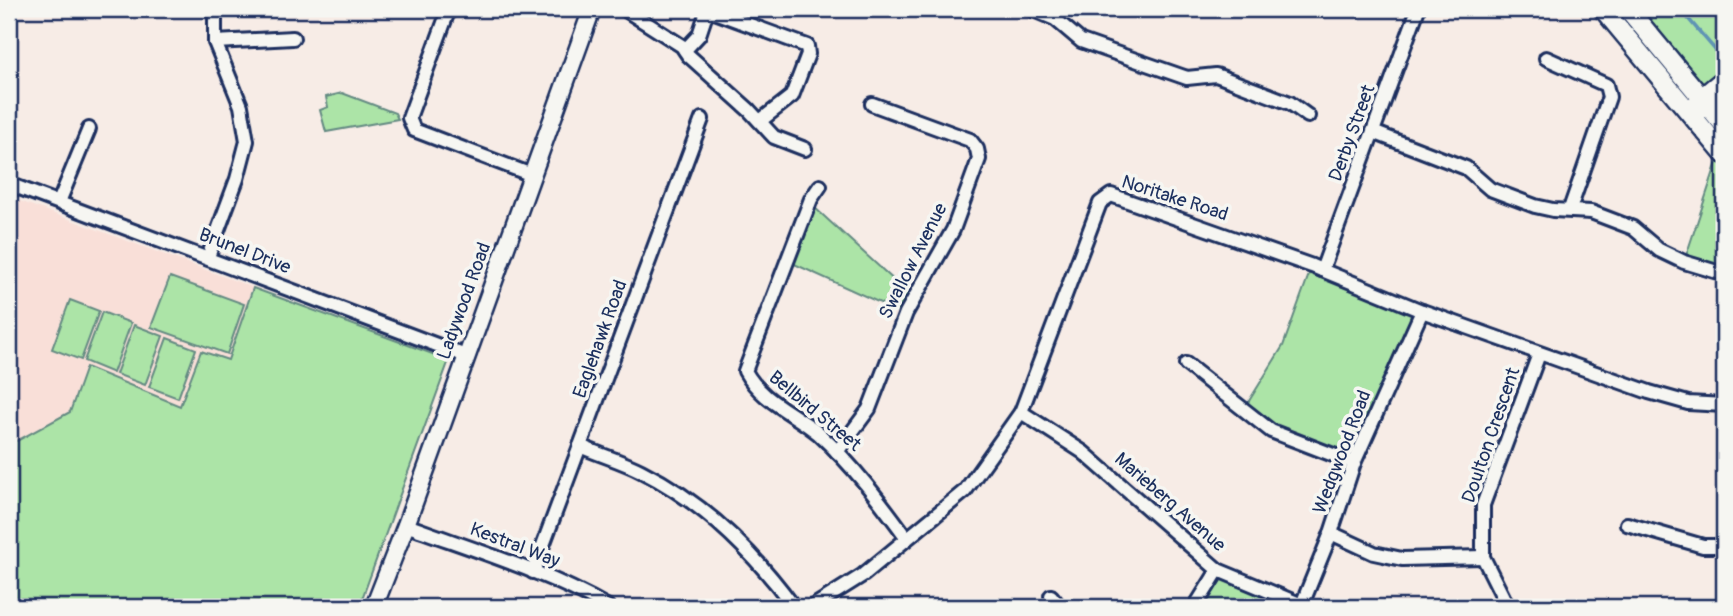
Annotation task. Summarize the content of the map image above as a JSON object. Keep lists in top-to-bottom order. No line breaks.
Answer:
{"streets":{"street":["Derby Street","Noritake Road","Brunel Drive","Swallow Avenue","Ladywood Road","Eaglehawk Road","Bellbird Street","Doulton Crescent","Wedgwood Road","Marieberg Avenue","Kestral Way"]},"crossings":[["Derby Street","Noritake Road"],["Noritake Road","Bellbird Street"],["Noritake Road","Doulton Crescent"],["Noritake Road","Wedgwood Road"],["Noritake Road","Marieberg Avenue"],["Brunel Drive","Ladywood Road"],["Swallow Avenue","Bellbird Street"],["Ladywood Road","Kestral Way"],["Eaglehawk Road","Kestral Way"],["Wedgwood Road","Marieberg Avenue"]]}
